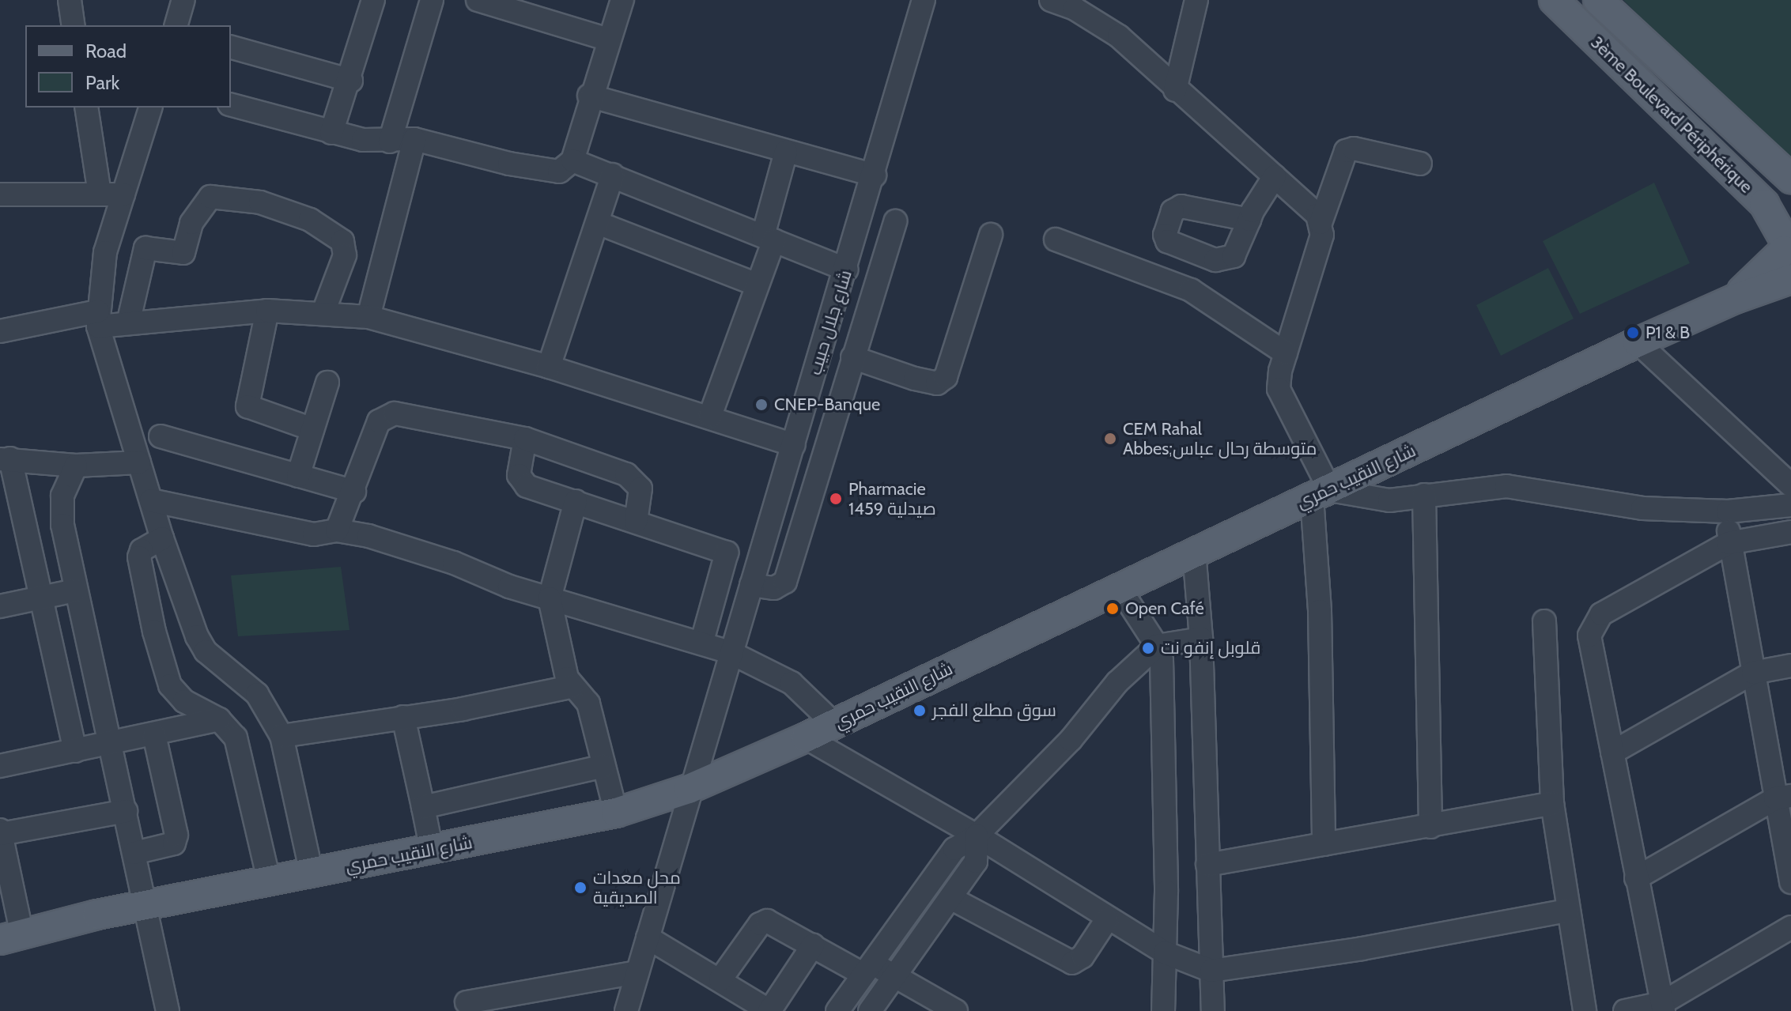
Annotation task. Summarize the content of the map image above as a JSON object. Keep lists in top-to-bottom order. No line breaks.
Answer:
{"streets":{"main road":["3ème Boulevard Périphérique","شارع النقيب حمري"],"street":["شارع جلال حبيب"]},"crossings":[["3ème Boulevard Périphérique","شارع النقيب حمري"],["شارع جلال حبيب","شارع النقيب حمري"]],"places":["P1 & B","CNEP-Banque","CEM Rahal Abbes;متوسطة رحال عباس","Pharmacie 1459 صيدلية","Open Café","قلوبل إنفو نت","سوق مطلع الفجر","محل معدات الصديقية"],"legend":["Road","Park"]}
